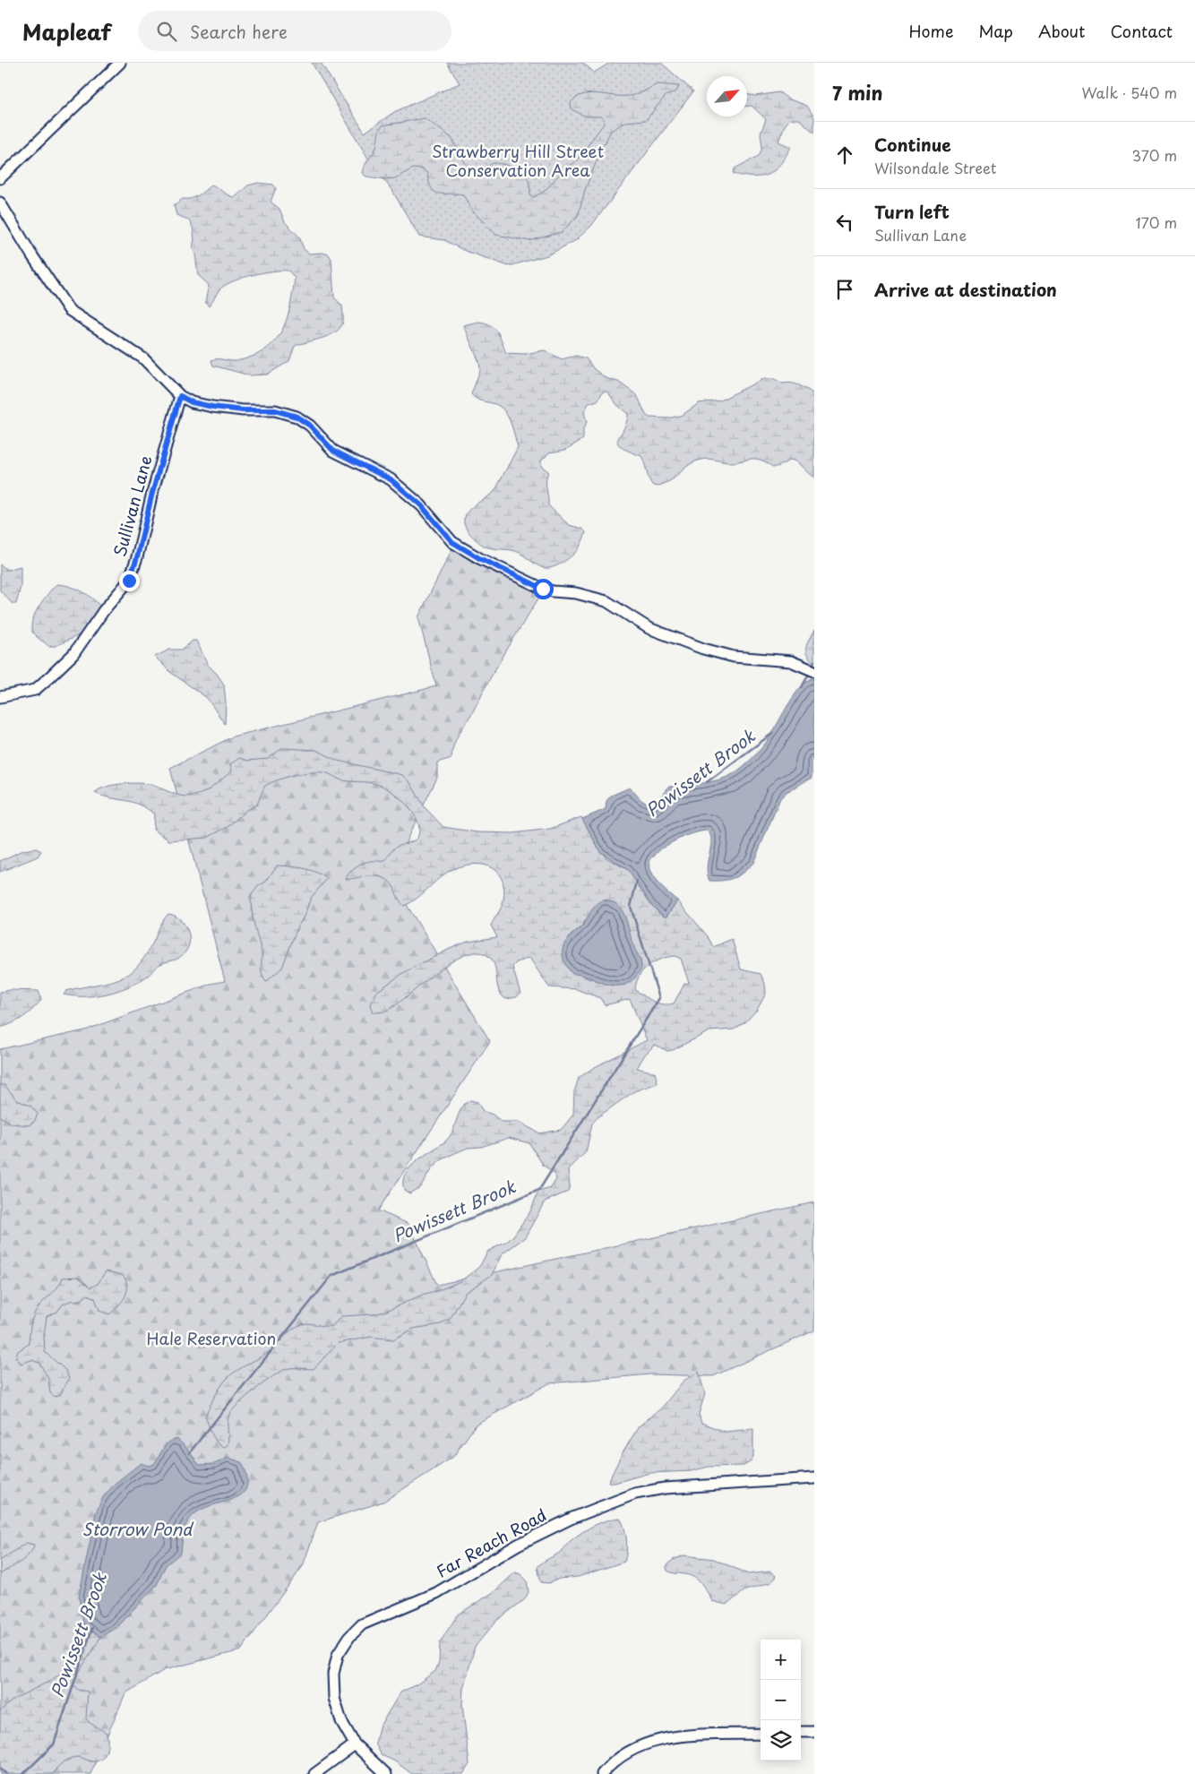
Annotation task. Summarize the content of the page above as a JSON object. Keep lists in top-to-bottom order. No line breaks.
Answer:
{"streets":{"street":["Sullivan Lane","Far Reach Road"]},"water":["Powissett Brook","Storrow Pond"],"parks":["Strawberry Hill Street Conservation Area","Hale Reservation"],"north":"top right","page":{"header":"Mapleaf","search":"Search here","nav":["Home","Map","About","Contact"],"heading":["7 min","Walk · 540 m"],"list":[["Continue","Wilsondale Street","370 m"],["Turn left","Sullivan Lane","170 m"],"Arrive at destination"],"map_buttons":["+","−"]}}
